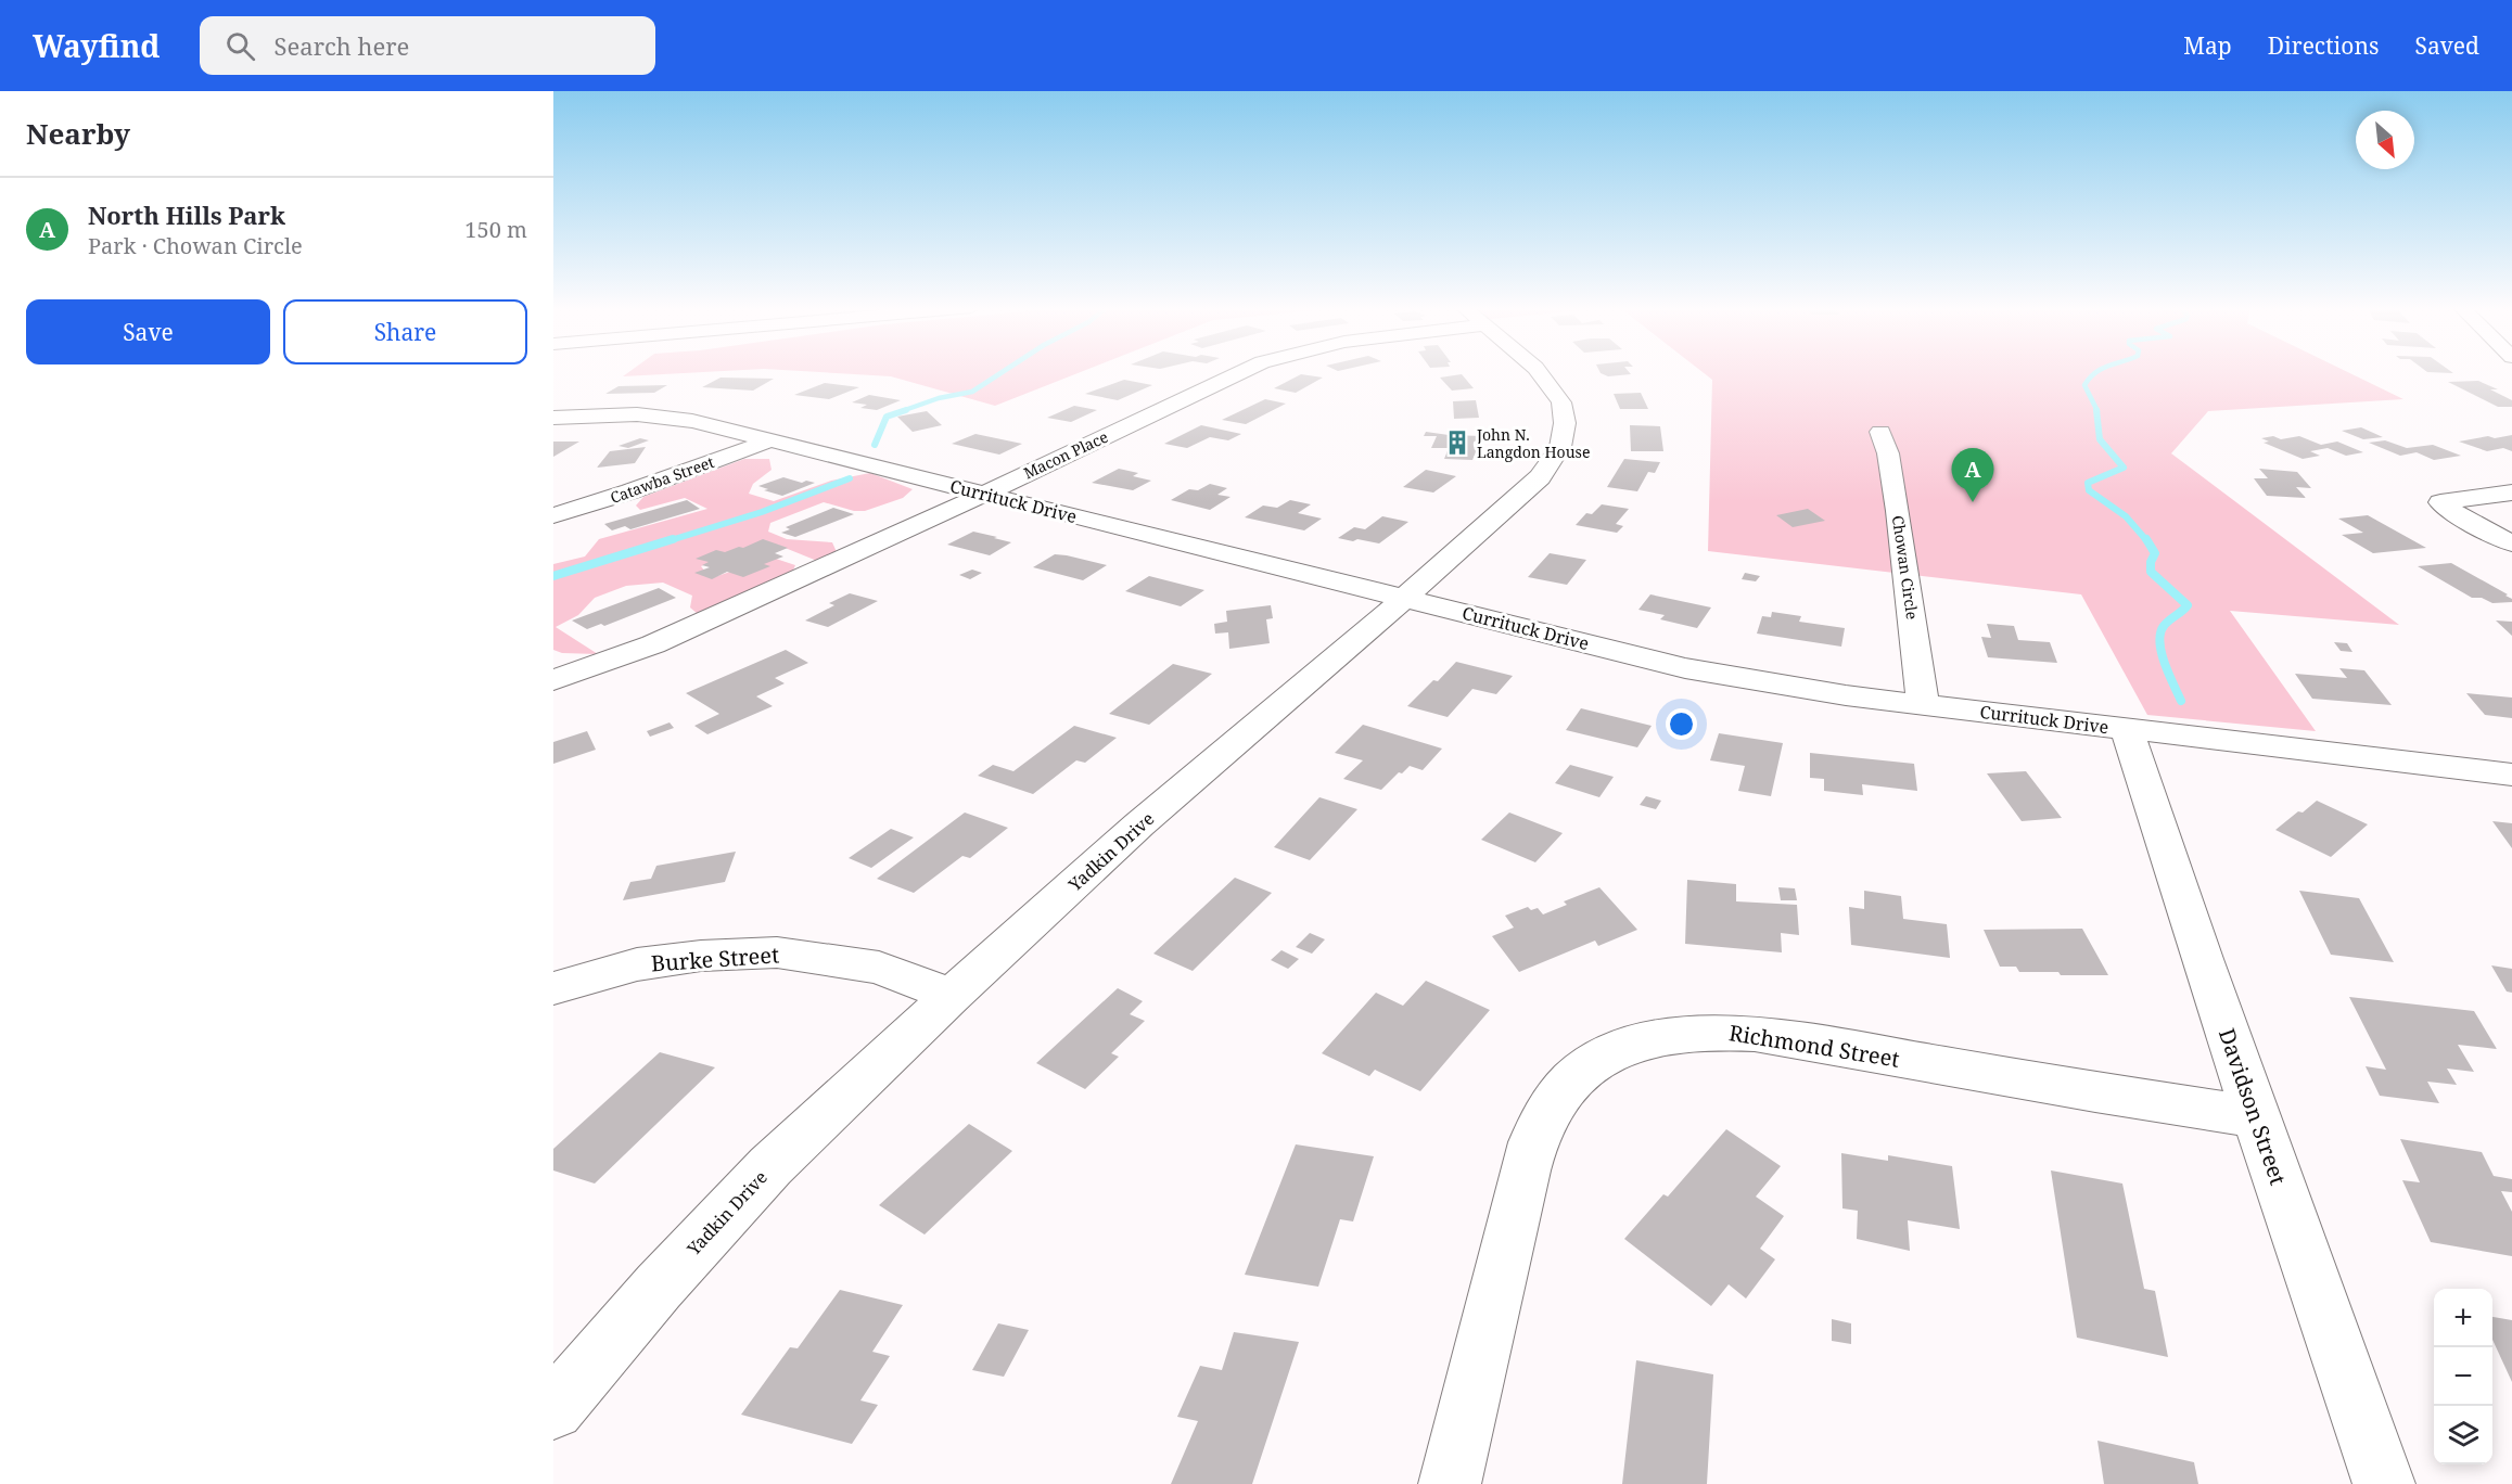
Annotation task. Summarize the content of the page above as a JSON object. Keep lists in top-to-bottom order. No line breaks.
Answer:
{"streets":{"main road":["Macon Place","Catawba Street","Currituck Drive","Chowan Circle","Yadkin Drive","Burke Street","Richmond Street","Davidson Street"]},"crossings":[["Macon Place","Currituck Drive"],["Catawba Street","Currituck Drive"],["Currituck Drive","Chowan Circle"],["Currituck Drive","Yadkin Drive"],["Currituck Drive","Davidson Street"],["Yadkin Drive","Burke Street"],["Richmond Street","Davidson Street"]],"places":{"building":["John N. Langdon House"]},"north":"bottom right","page":{"header":"Wayfind","search":"Search here","nav":["Map","Directions","Saved"],"heading":"Nearby","list":[{"mark":"A","name":"North Hills Park","note":"Park · Chowan Circle","value":"150 m"}],"buttons":["Save","Share"],"pins":"A","map_buttons":["+","−"]}}
